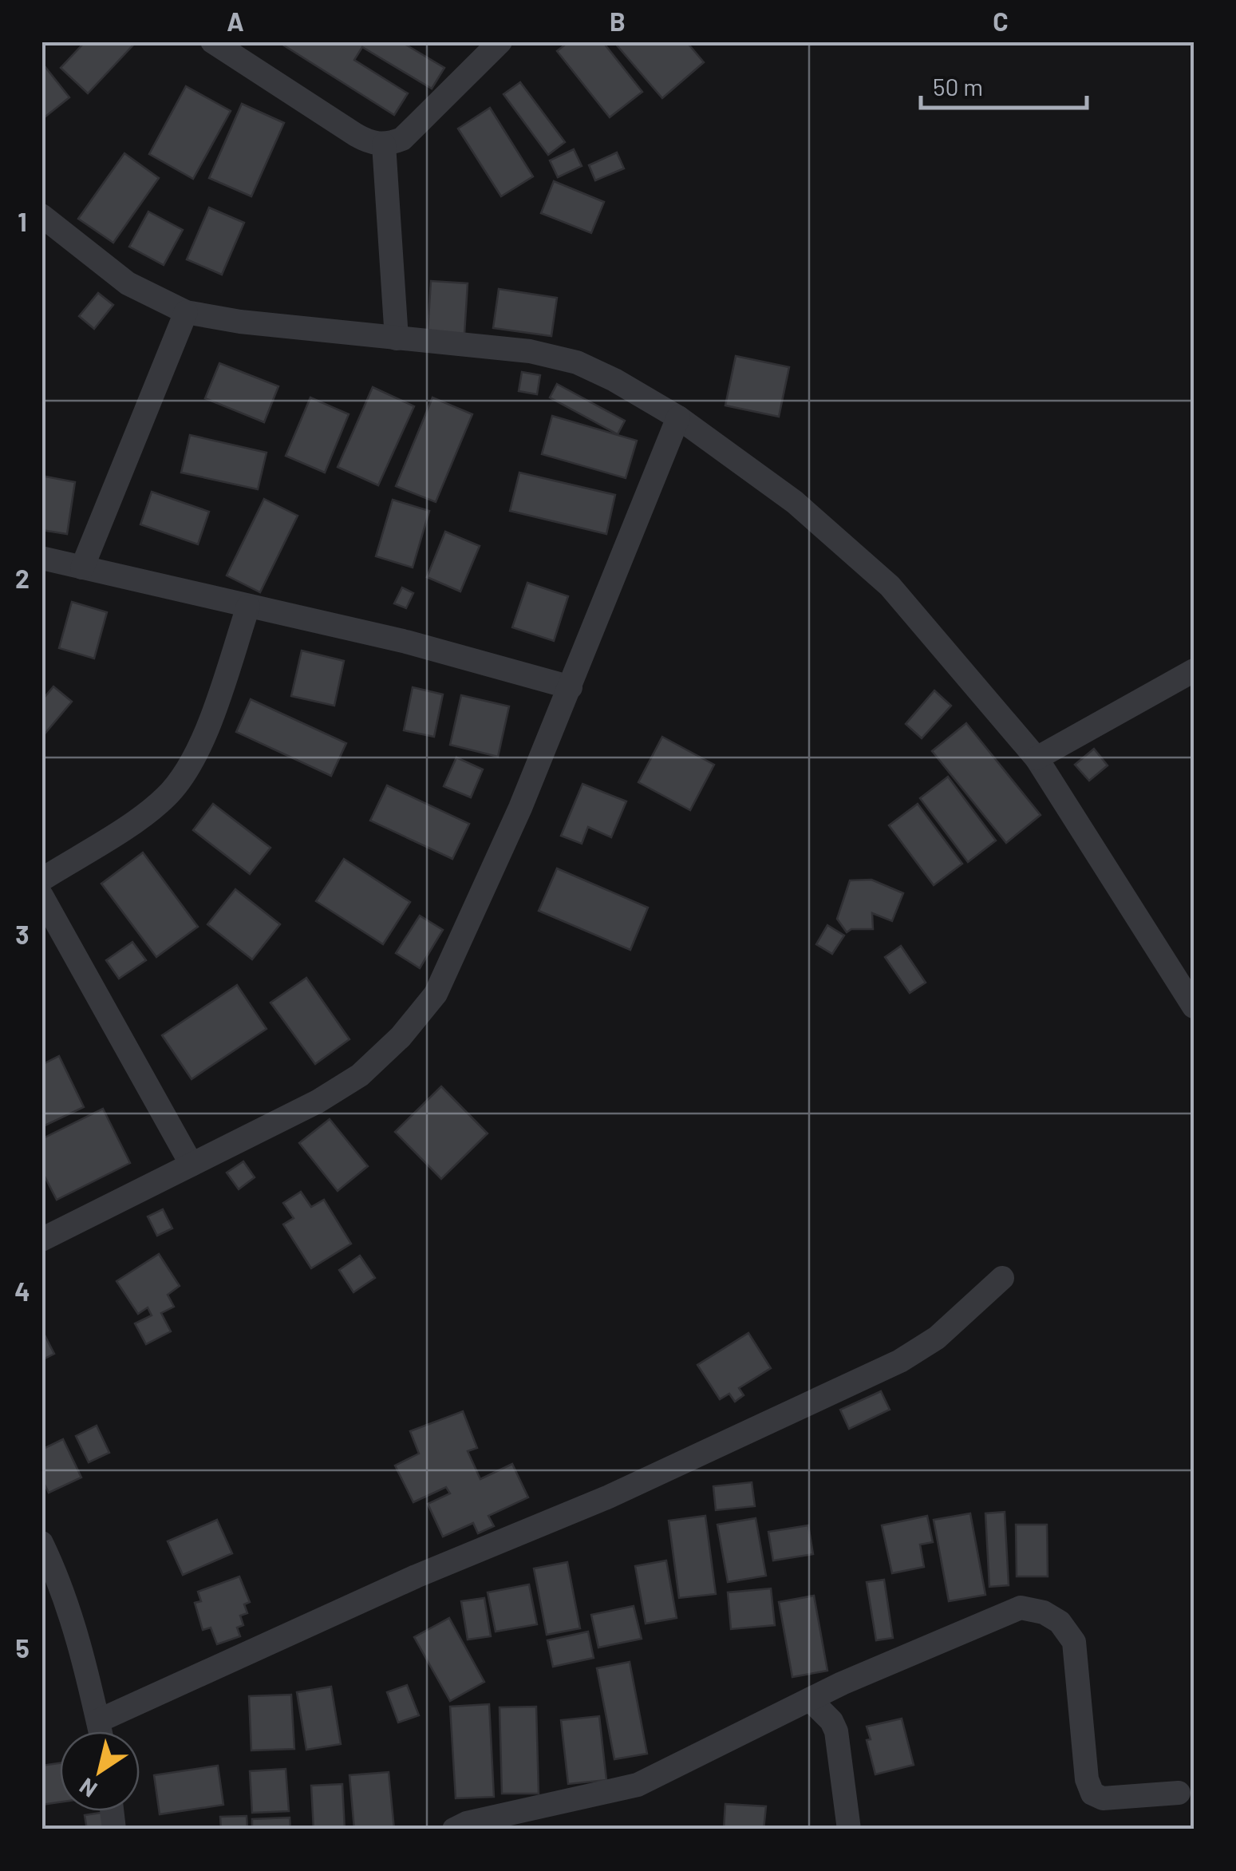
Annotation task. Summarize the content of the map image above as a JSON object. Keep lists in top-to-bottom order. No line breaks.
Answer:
{"scale_bar":"50 m","north":"bottom left","grid":{"columns":["A","B","C"],"rows":["1","2","3","4","5"]}}
